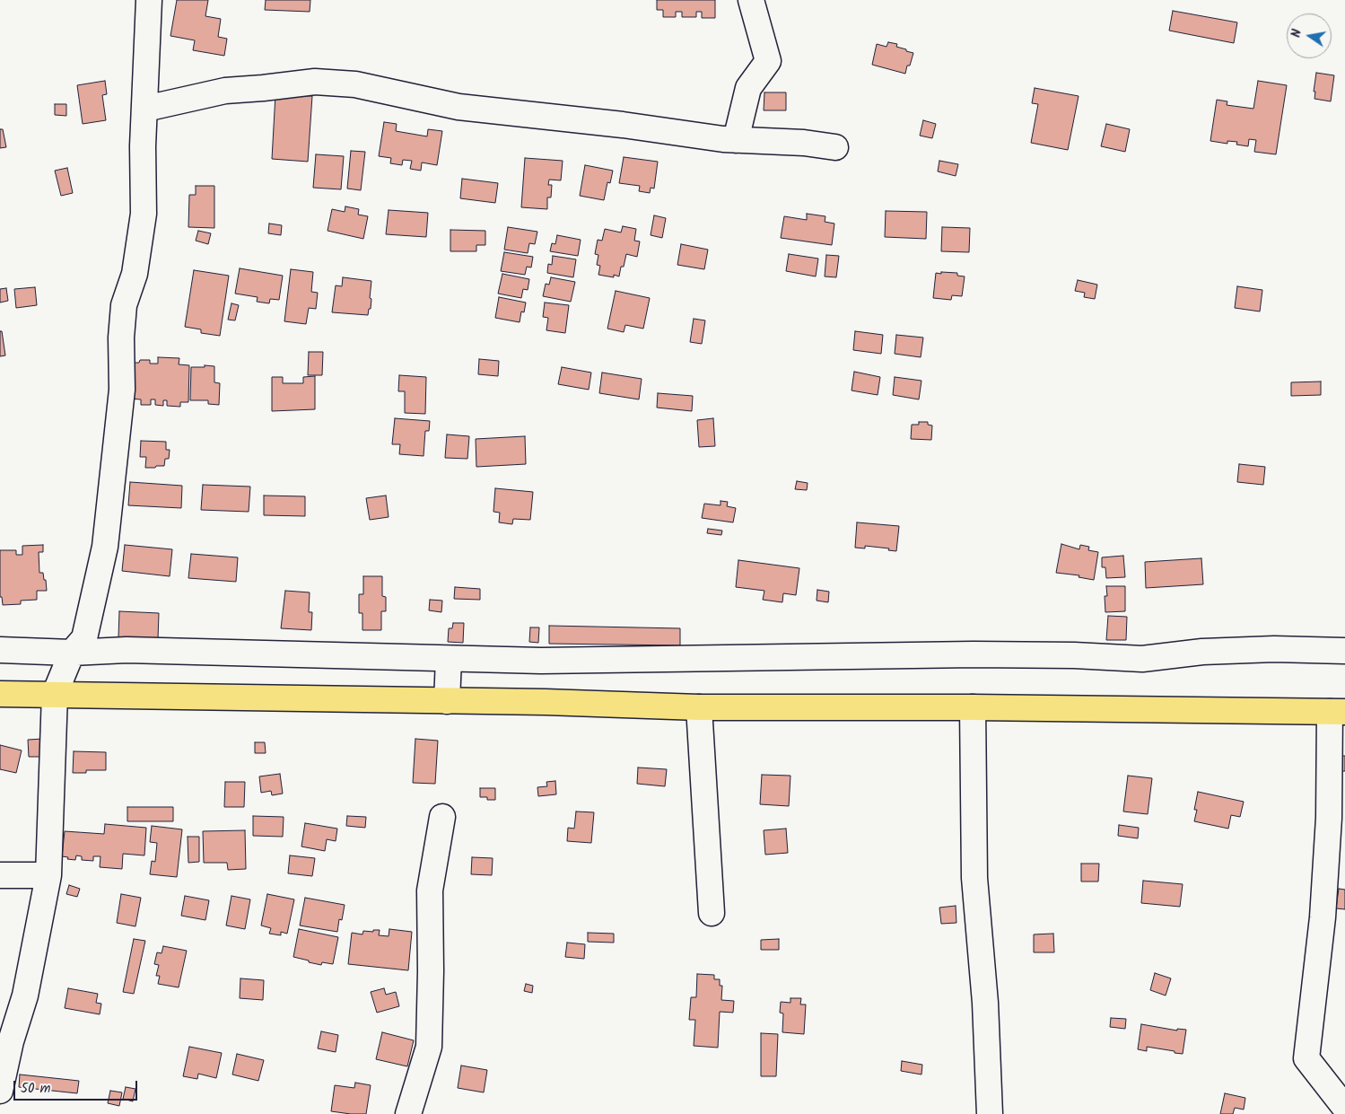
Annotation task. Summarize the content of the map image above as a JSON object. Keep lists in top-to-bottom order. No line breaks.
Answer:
{"scale_bar":"50 m","north":"left"}
